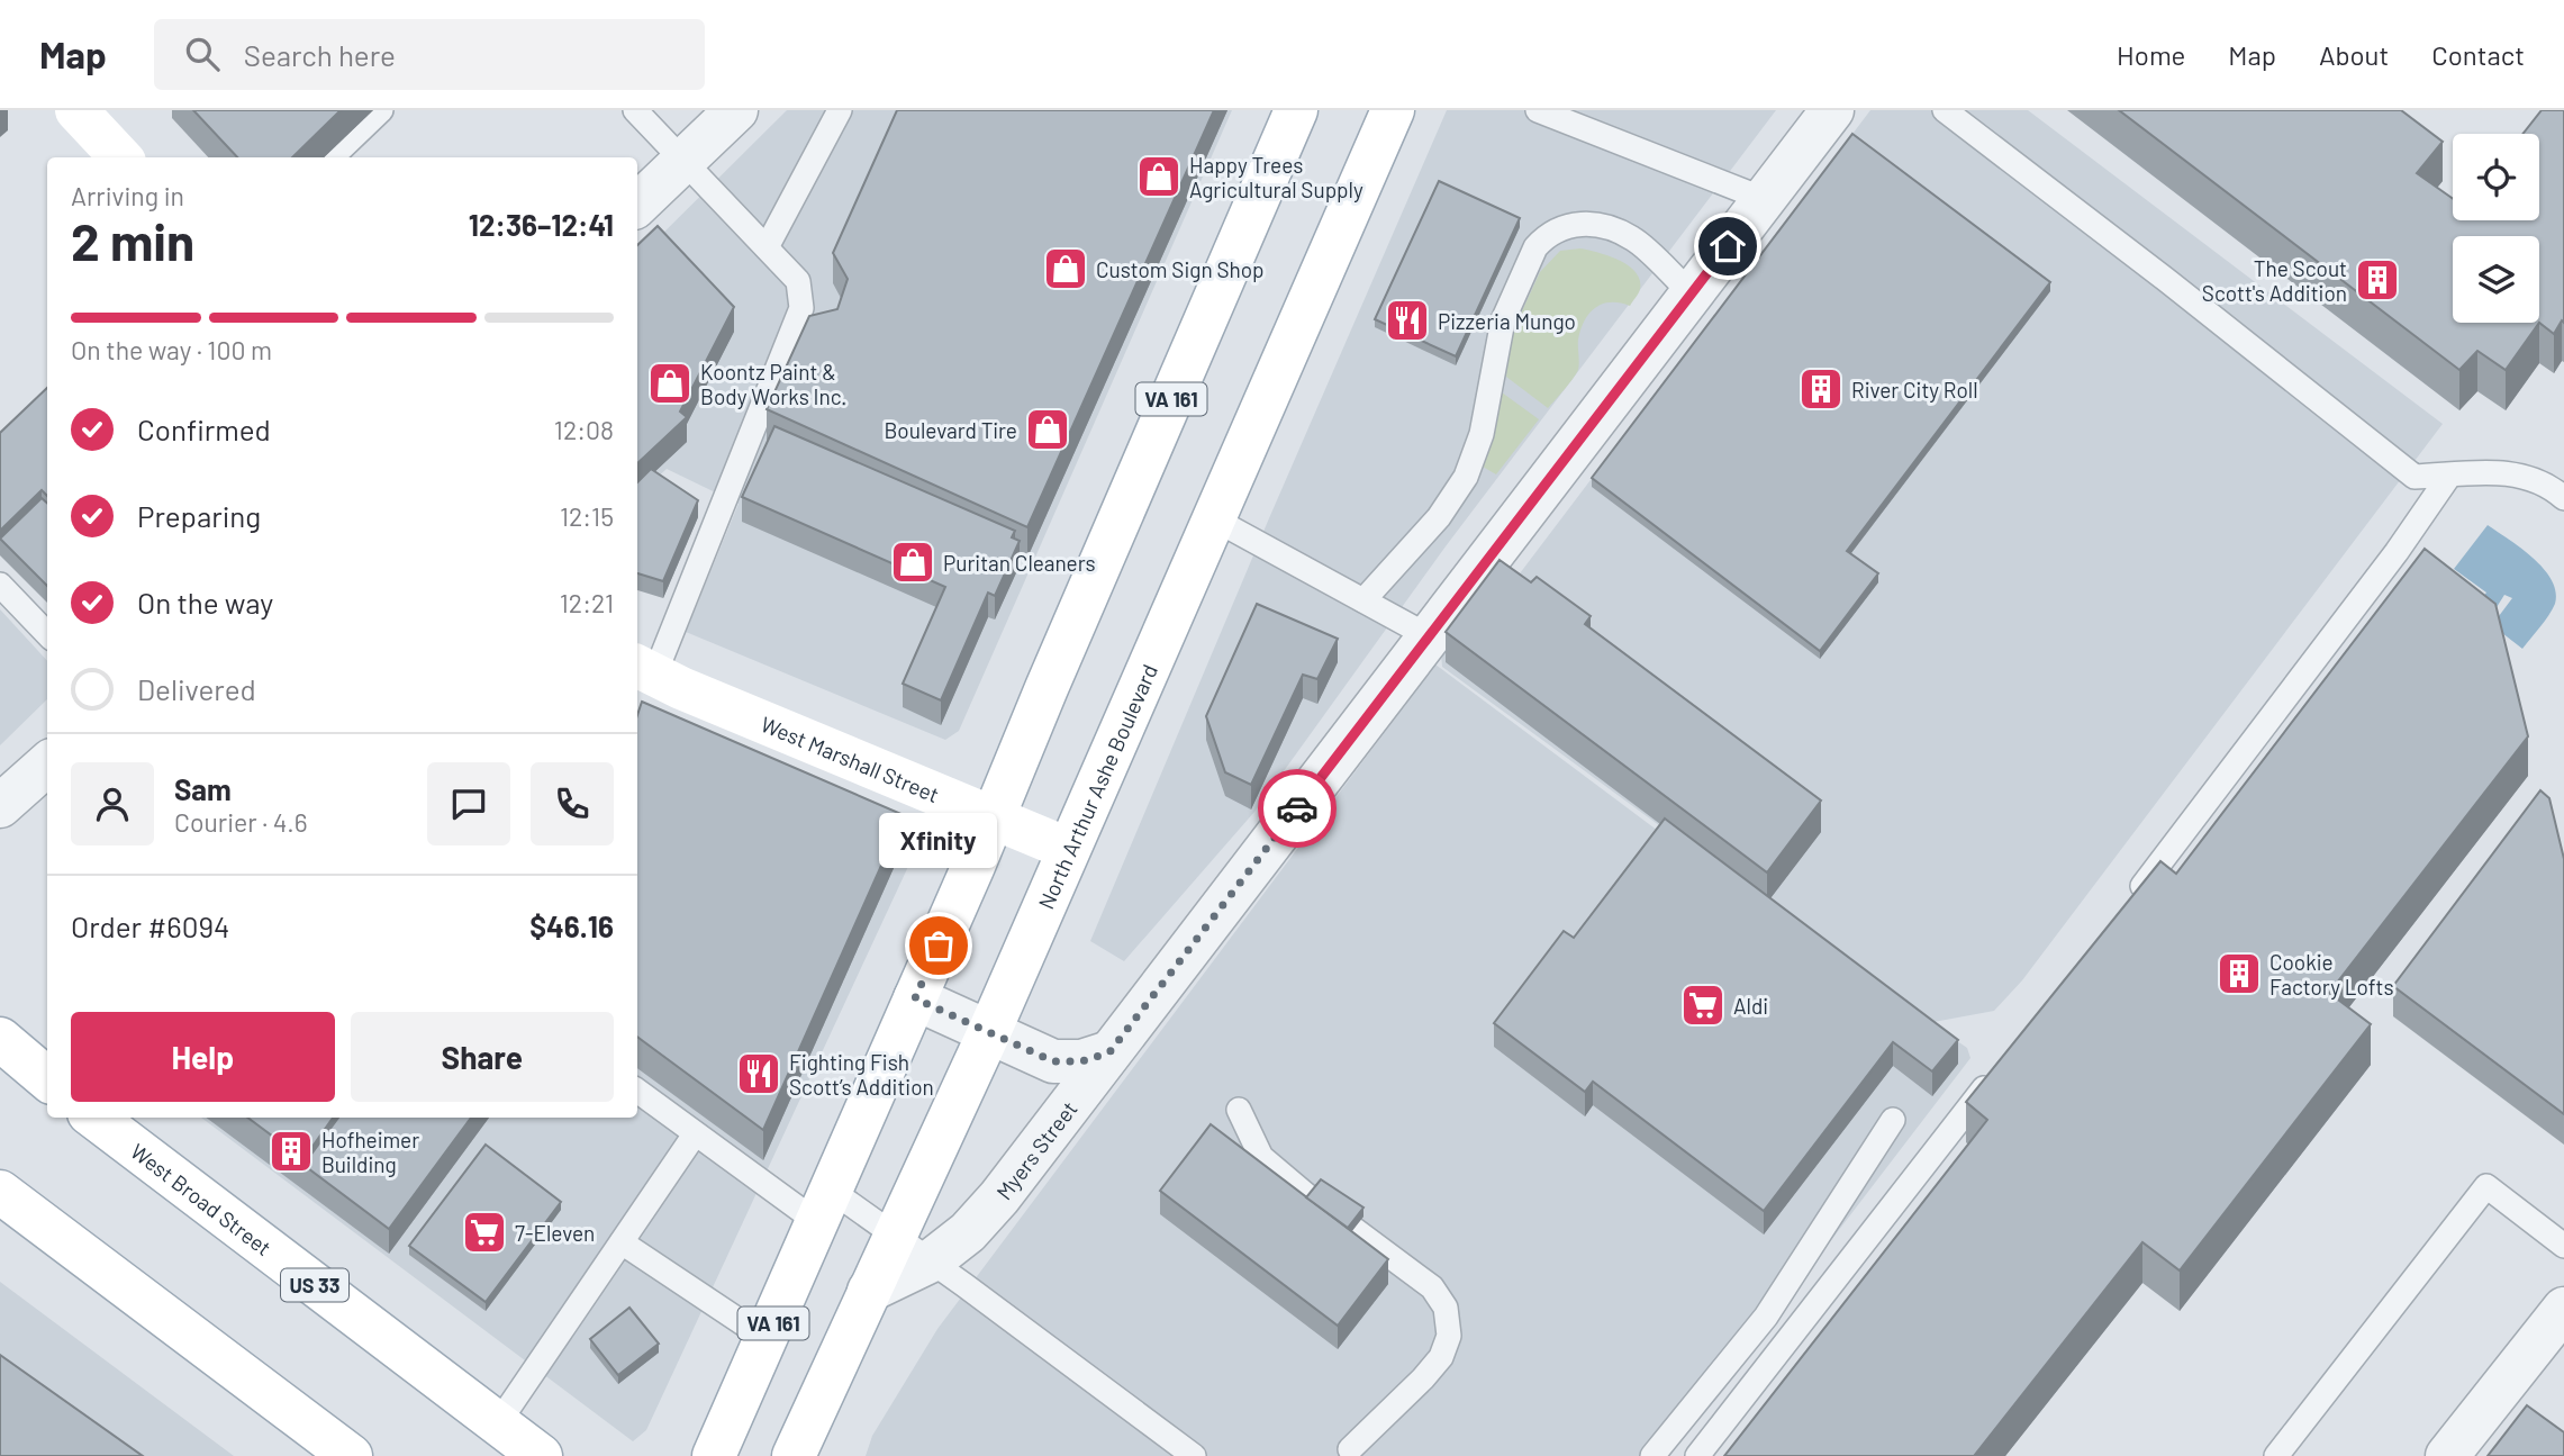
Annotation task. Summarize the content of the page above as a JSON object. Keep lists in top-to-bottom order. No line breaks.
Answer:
{"streets":{"main road":["VA 161","West Marshall Street","North Arthur Ashe Boulevard","West Broad Street","US 33"],"street":["Myers Street"]},"crossings":[["VA 161","West Marshall Street"],["West Marshall Street","North Arthur Ashe Boulevard"],["North Arthur Ashe Boulevard","Myers Street"]],"places":{"shop":["Happy Trees Agricultural Supply","Custom Sign Shop","Koontz Paint & Body Works Inc.","Boulevard Tire","Puritan Cleaners"],"building":["The Scout Scott's Addition","River City Roll","Cookie Factory Lofts","Hofheimer Building"],"restaurant":["Pizzeria Mungo","Fighting Fish Scott’s Addition"],"other":["Xfinity"],"supermarket":["Aldi","7-Eleven"]},"page":{"header":"Map","search":"Search here","nav":["Home","Map","About","Contact"],"heading":["2 min","Arriving in","12:36–12:41"],"panel":["Sam","Courier · 4.6","Order #6094","$46.16"],"bar":"On the way · 100 m","list":[["Confirmed","12:08"],["Preparing","12:15"],["On the way","12:21"],"Delivered"],"bubble":"Xfinity","buttons":["Help","Share"]}}
